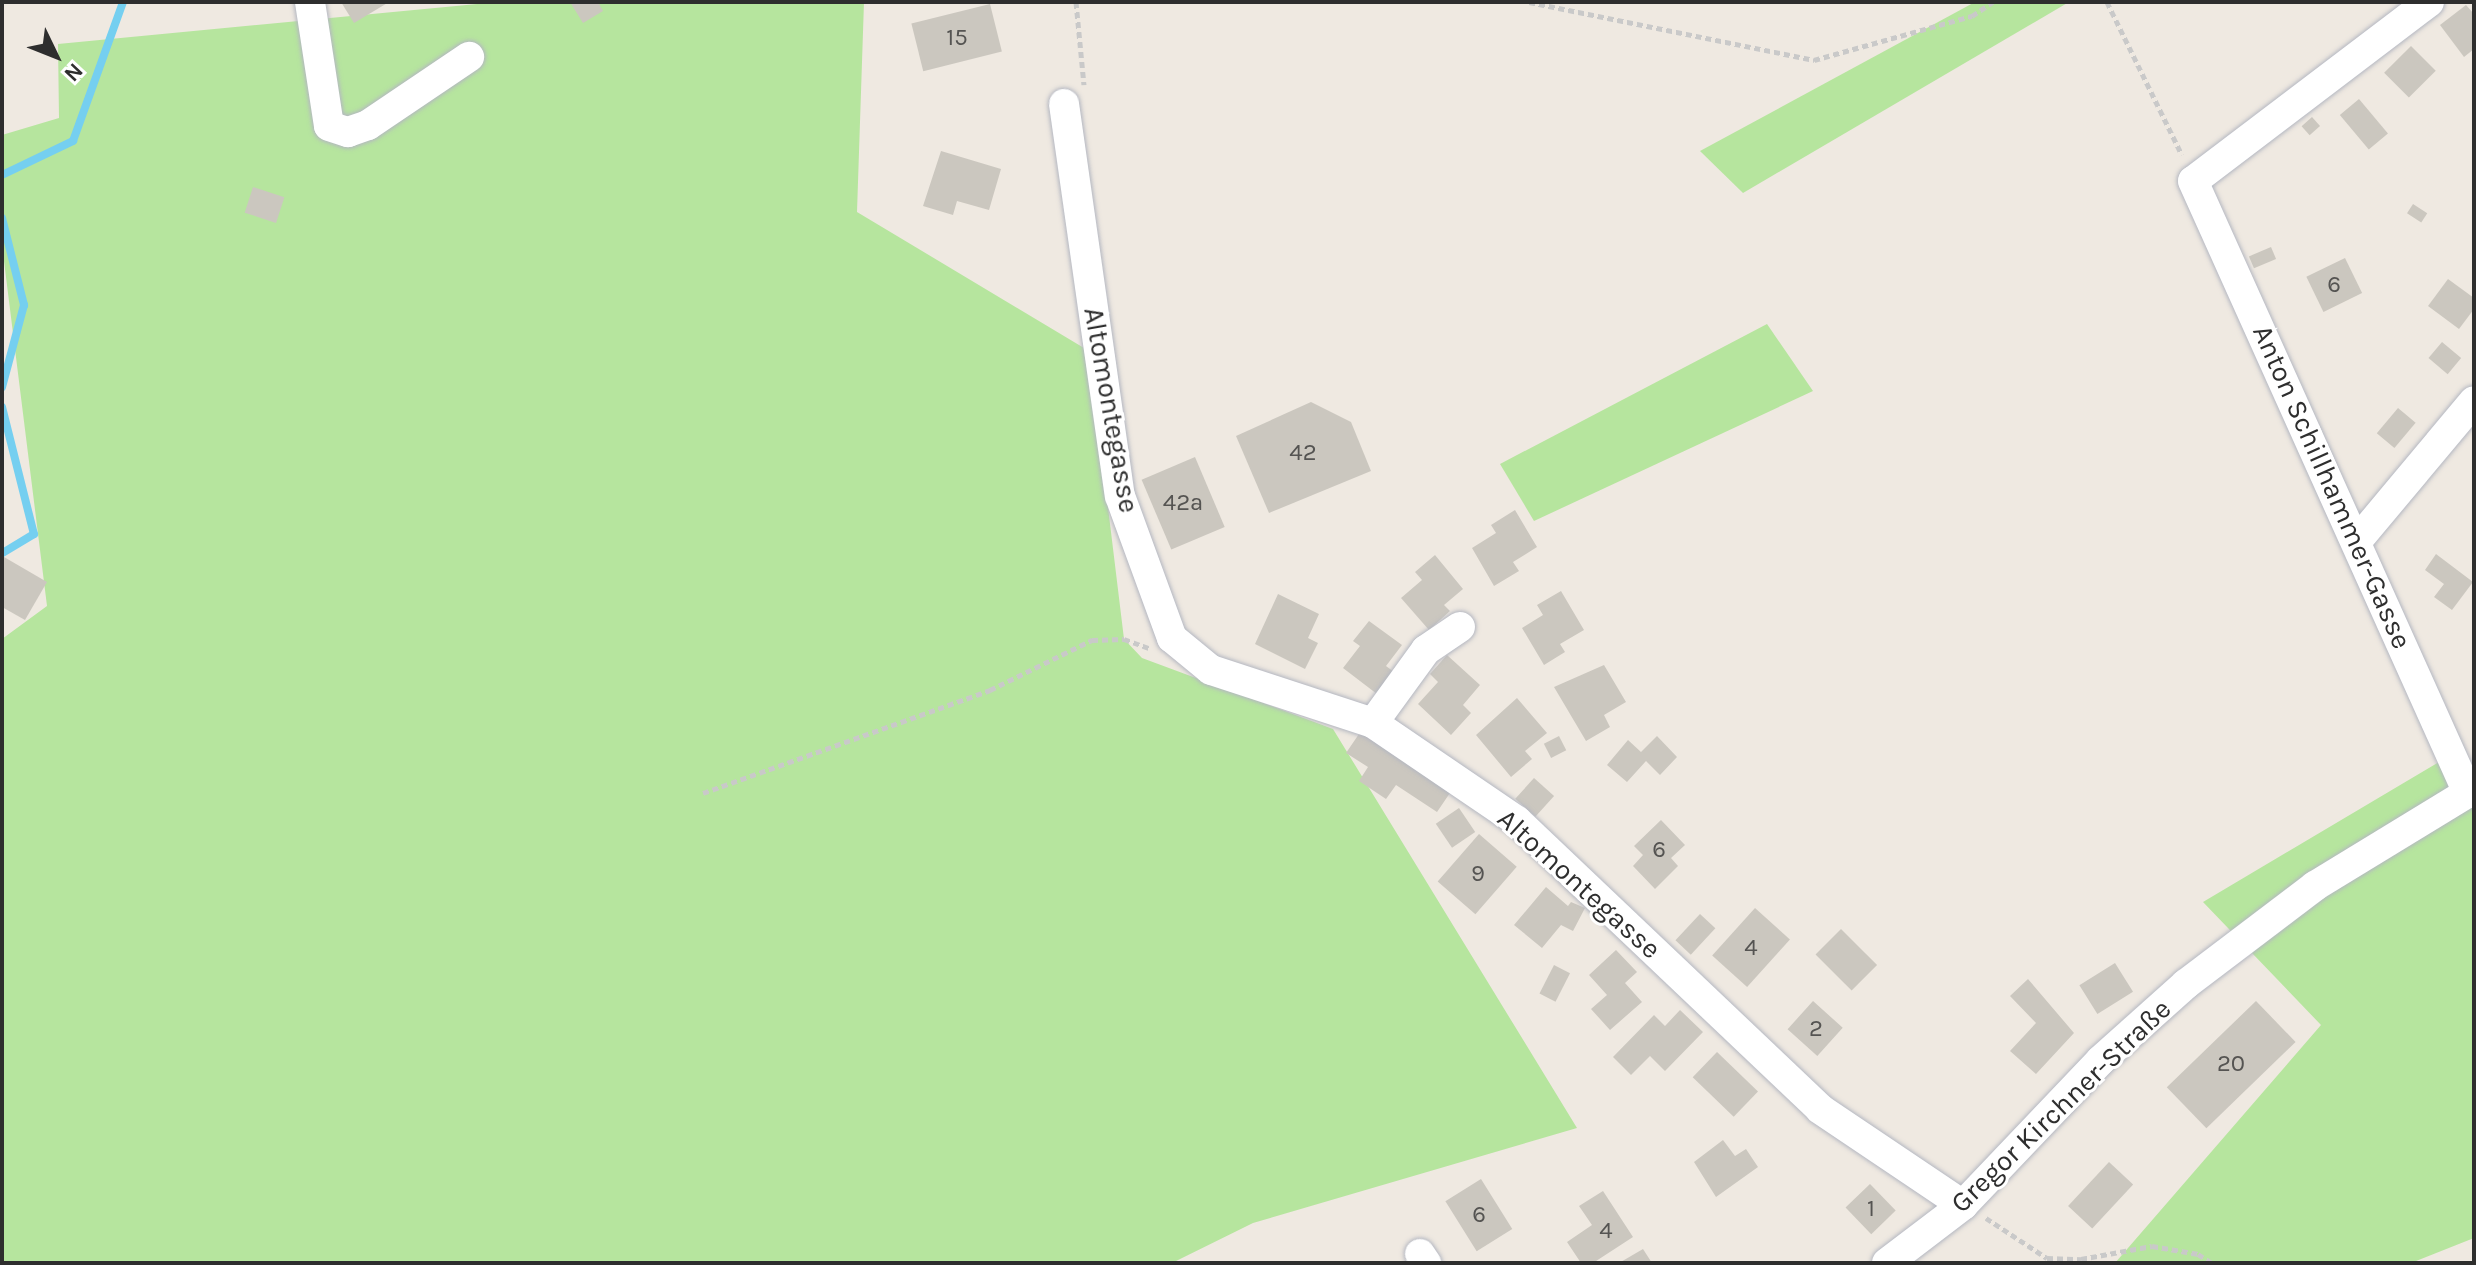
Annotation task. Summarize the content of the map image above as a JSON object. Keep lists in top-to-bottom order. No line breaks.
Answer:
{"streets":{"street":["Altomontegasse","Anton Schillhammer-Gasse","Gregor Kirchner-Straße"]},"crossings":[["Altomontegasse","Gregor Kirchner-Straße"],["Anton Schillhammer-Gasse","Gregor Kirchner-Straße"]],"house_numbers":["15","6","42","42a","6","9","4","2","20","1","6","4"],"north":"bottom right"}
